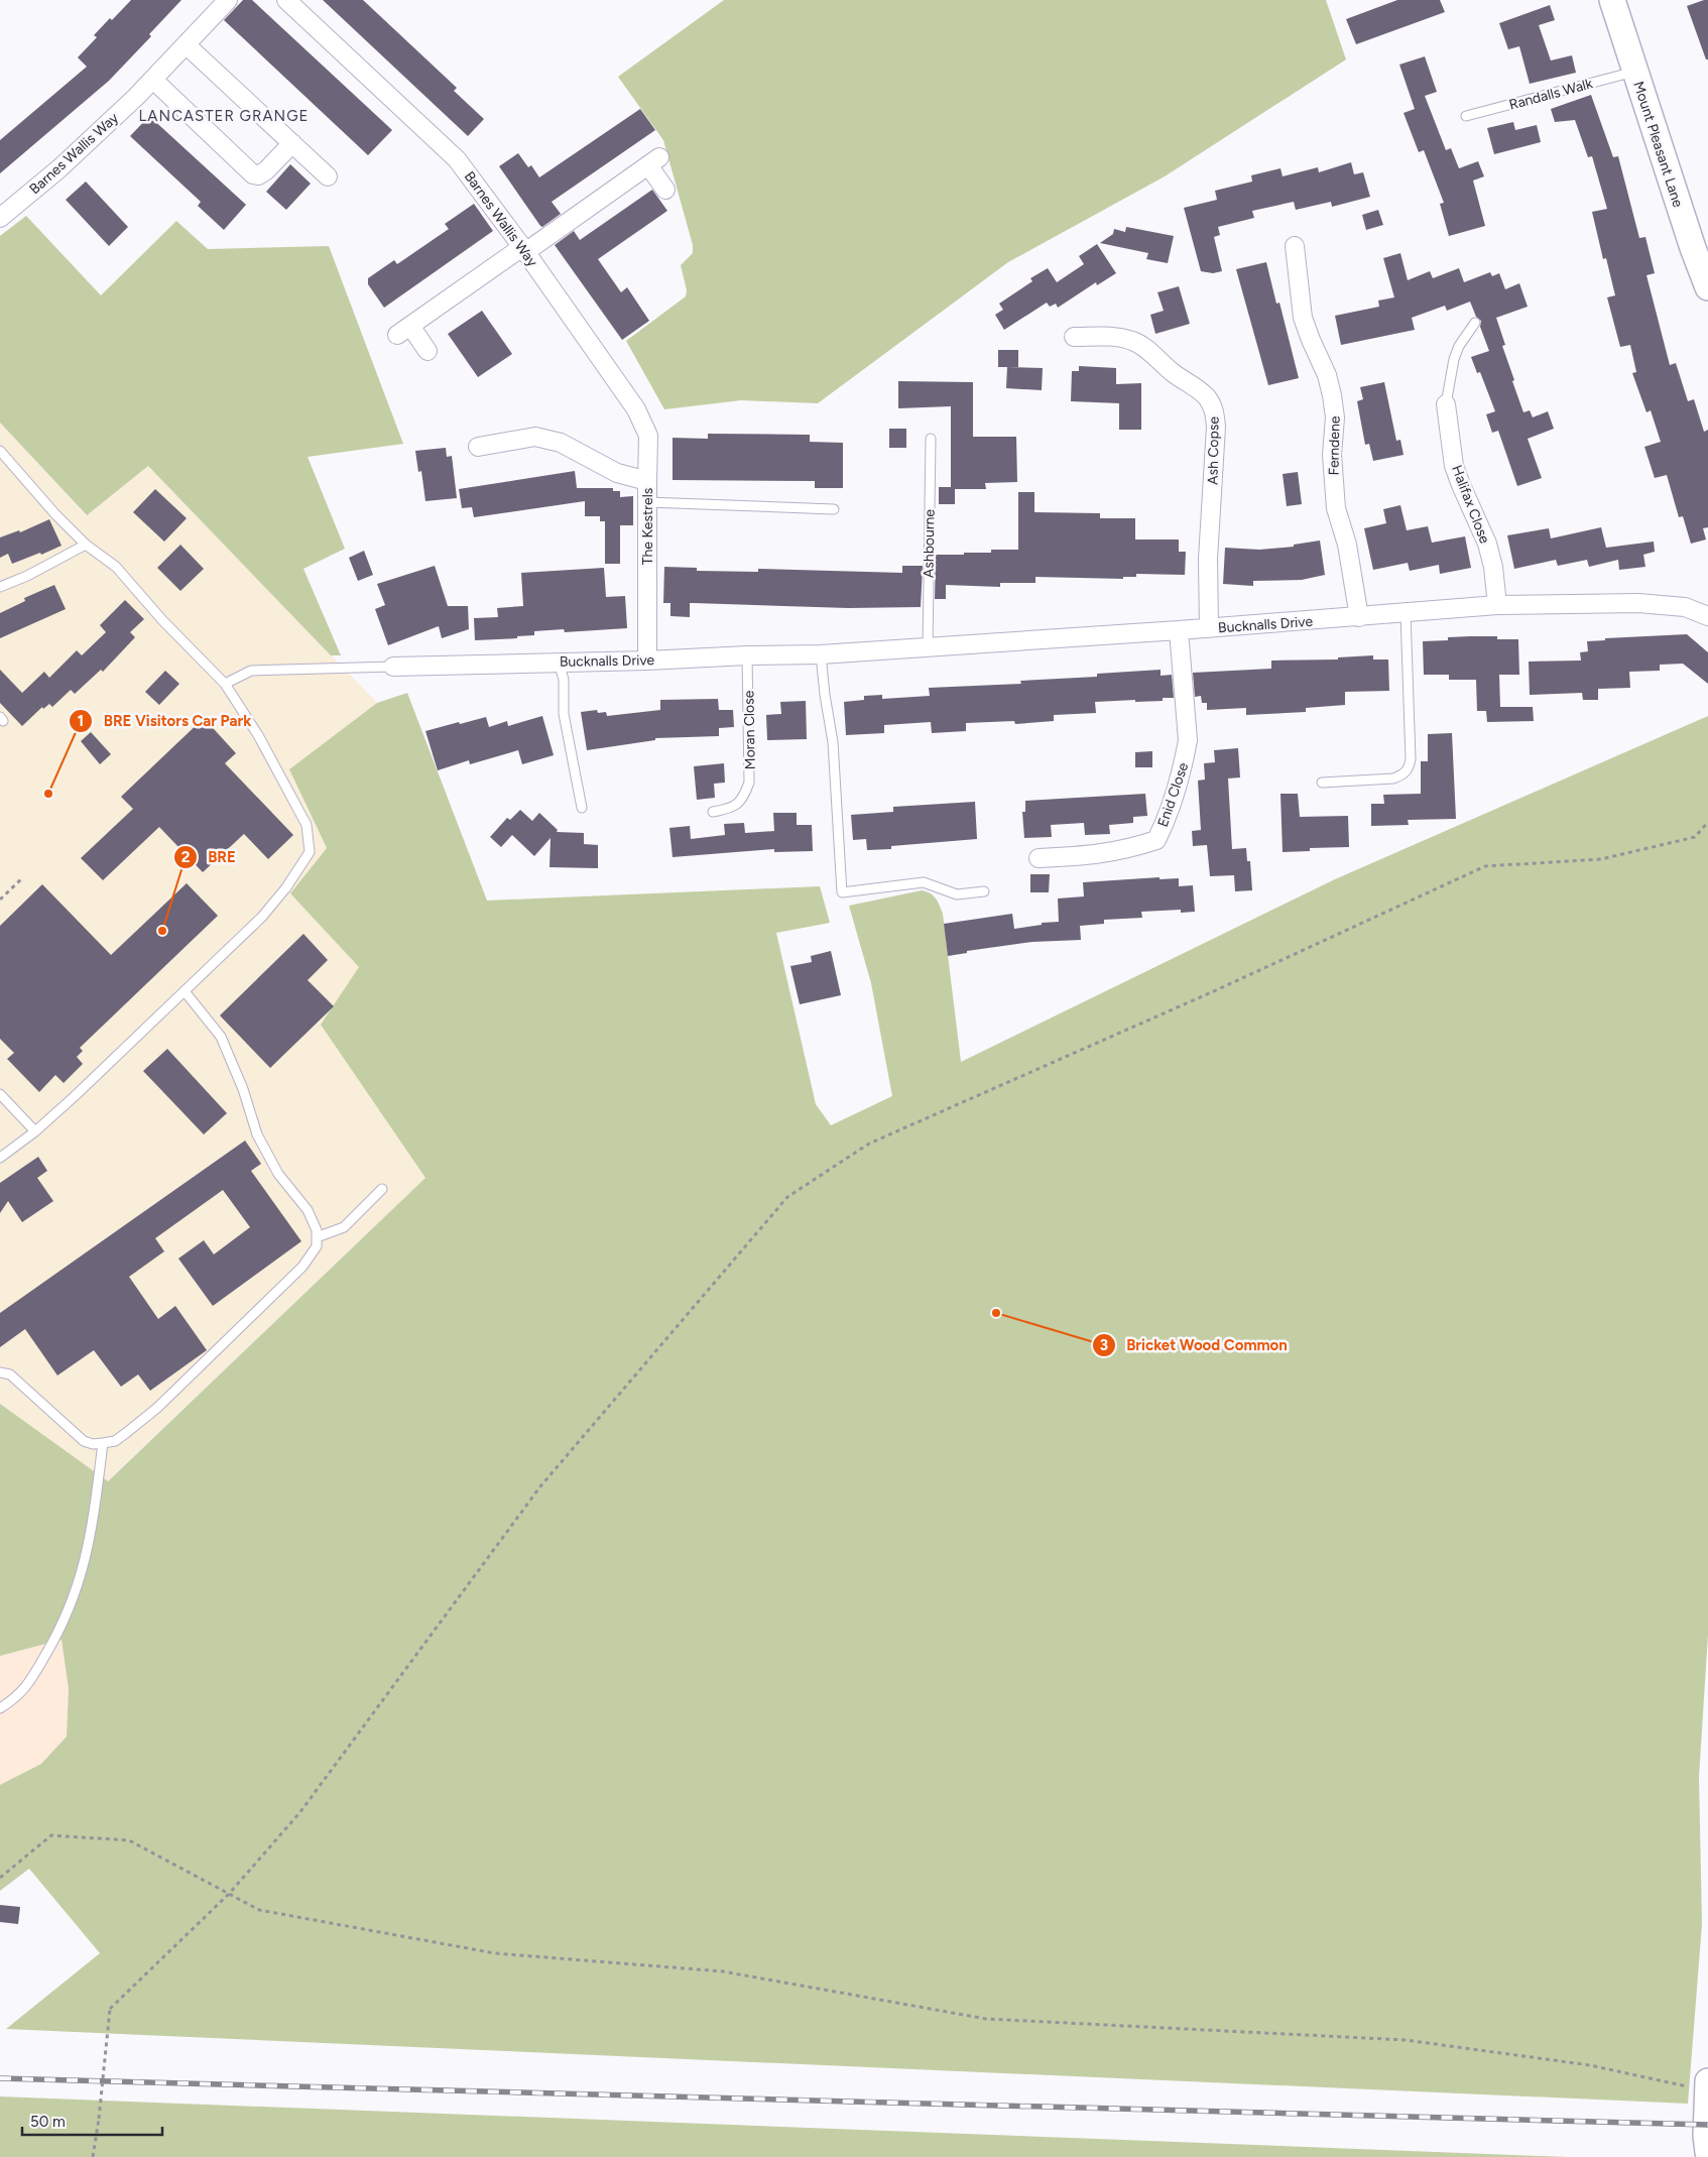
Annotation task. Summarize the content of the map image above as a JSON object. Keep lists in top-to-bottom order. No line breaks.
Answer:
{"streets":{"street":["Mount Pleasant Lane","Barnes Wallis Way","Ferndene","Ash Copse","Halifax Close","The Kestrels","Bucknalls Drive","Enid Close"],"lane":["Randalls Walk","Ashbourne","Moran Close"]},"crossings":[["Randalls Walk","Mount Pleasant Lane"],["Barnes Wallis Way","The Kestrels"],["Ferndene","Bucknalls Drive"],["Ash Copse","Bucknalls Drive"],["Halifax Close","Bucknalls Drive"],["The Kestrels","Bucknalls Drive"],["Ashbourne","Bucknalls Drive"],["Bucknalls Drive","Moran Close"],["Bucknalls Drive","Enid Close"]],"districts":["LANCASTER GRANGE"],"places":["BRE Visitors Car Park","BRE","Bricket Wood Common"],"scale_bar":"50 m"}
